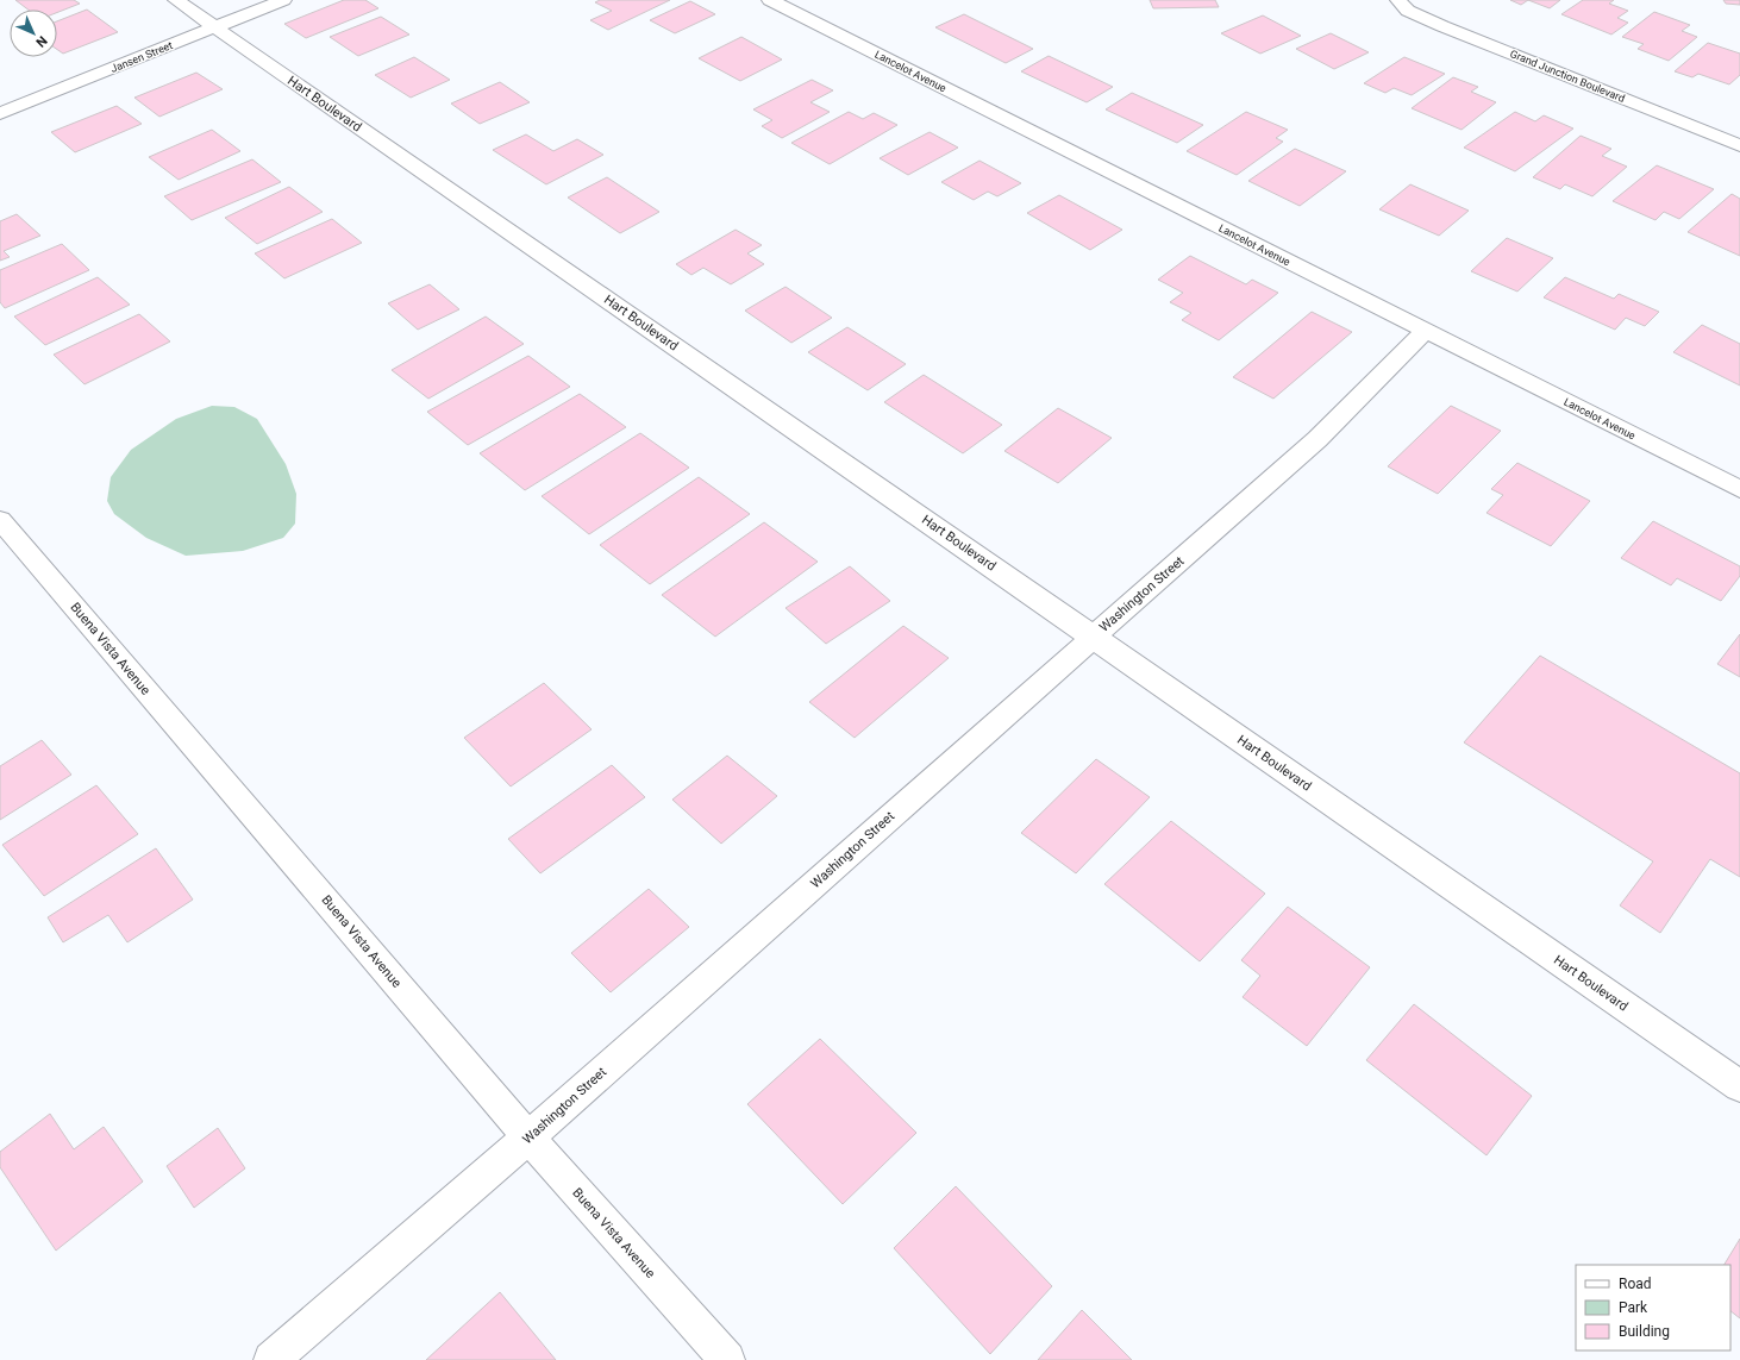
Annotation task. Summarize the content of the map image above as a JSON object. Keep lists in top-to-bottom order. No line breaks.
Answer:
{"streets":{"street":["Jansen Street","Lancelot Avenue","Grand Junction Boulevard","Hart Boulevard","Washington Street","Buena Vista Avenue"]},"crossings":[["Jansen Street","Hart Boulevard"],["Lancelot Avenue","Washington Street"],["Hart Boulevard","Washington Street"],["Washington Street","Buena Vista Avenue"]],"legend":["Road","Park","Building"],"north":"bottom right"}
